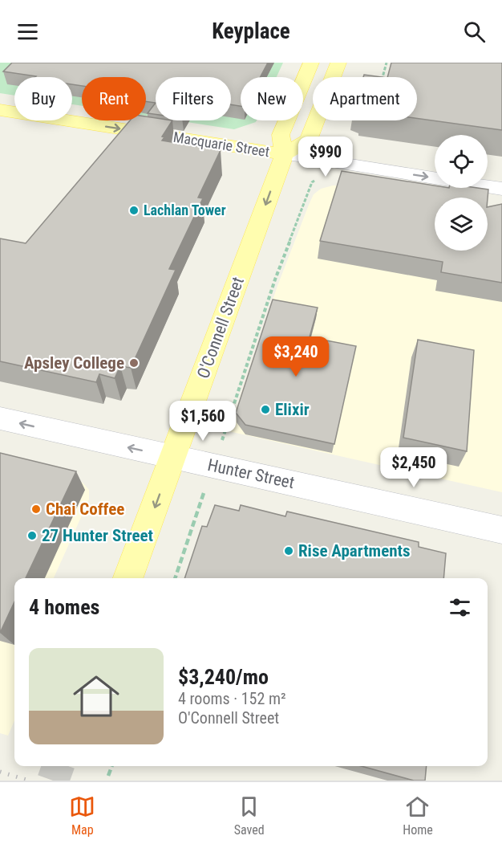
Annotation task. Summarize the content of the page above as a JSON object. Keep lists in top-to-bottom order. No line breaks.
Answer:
{"streets":{"main road":["Macquarie Street","O'Connell Street"],"street":["Hunter Street"]},"crossings":[["Macquarie Street","O'Connell Street"],["O'Connell Street","Hunter Street"]],"one_way":["Macquarie Street","O'Connell Street"],"places":["Lachlan Tower","Apsley College","Elixir","Chai Coffee","27 Hunter Street","Rise Apartments"],"page":{"header":"Keyplace","chip":["Buy","Rent","Filters","New","Apartment"],"price":["$990","$3,240","$1,560","$2,450"],"heading":"4 homes","list":[{"name":"$3,240/mo","note":"4 rooms · 152 m² · O'Connell Street"}],"tabs":["Map","Saved","Home"]}}
